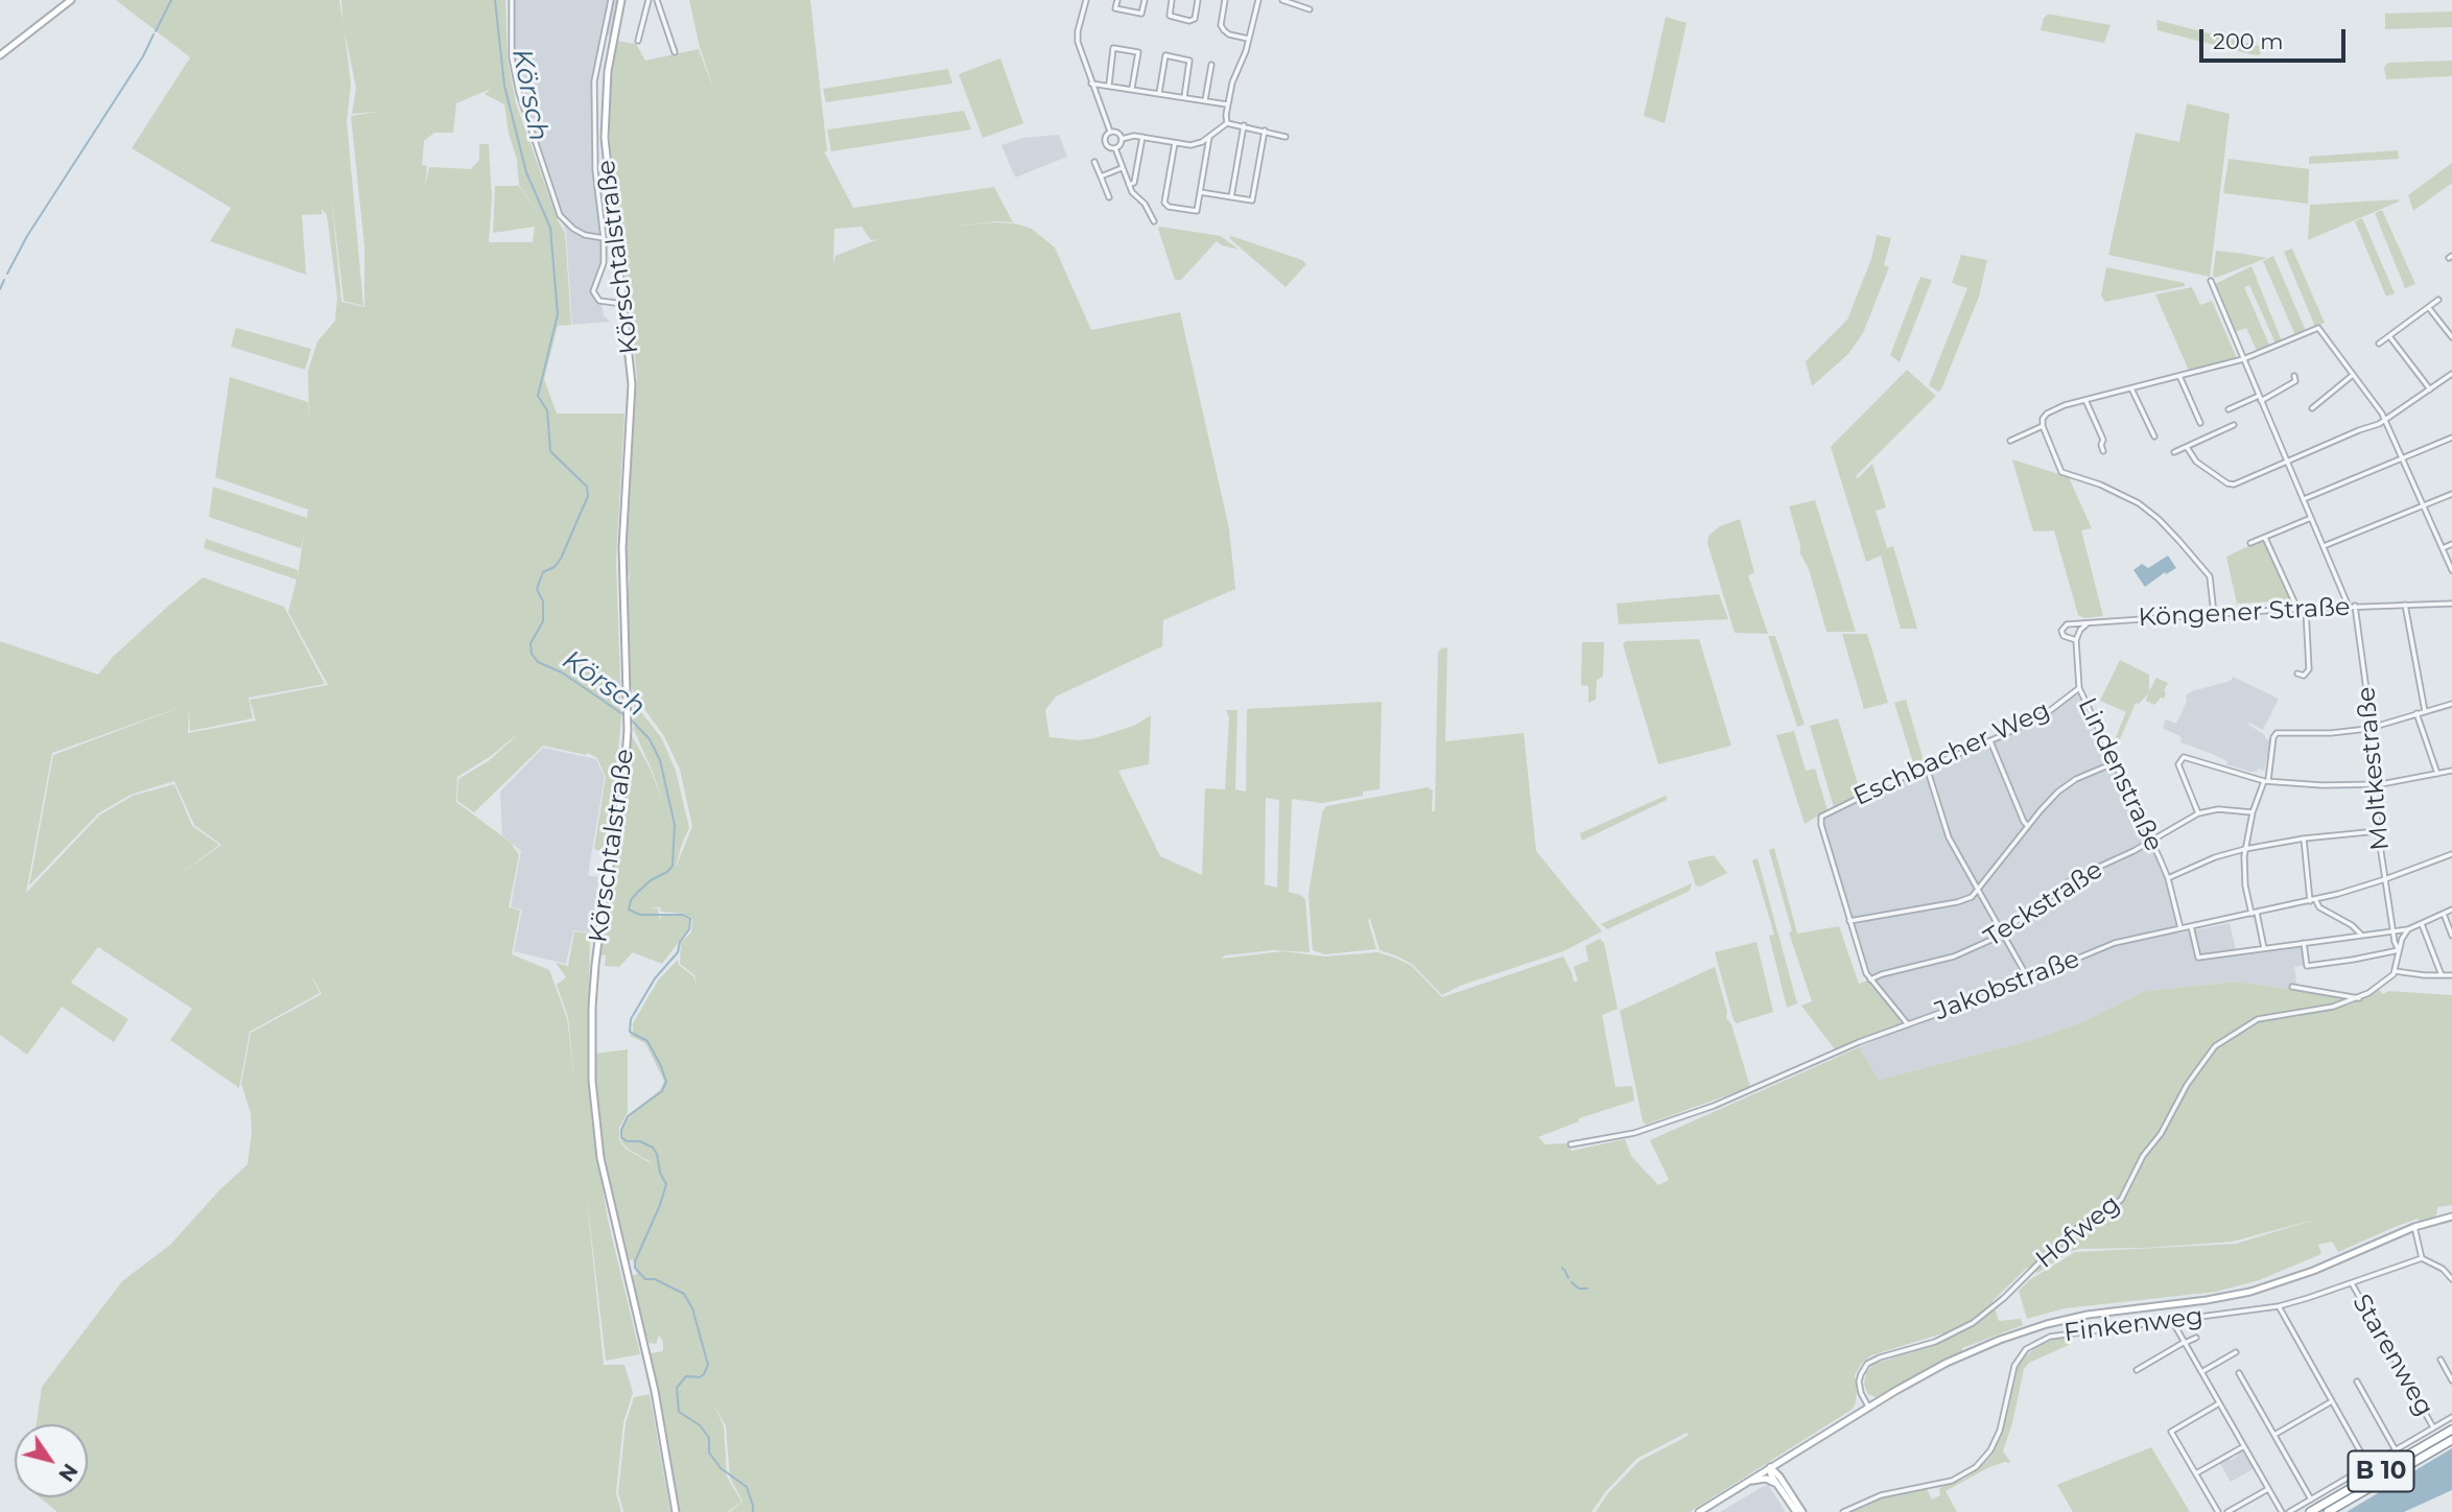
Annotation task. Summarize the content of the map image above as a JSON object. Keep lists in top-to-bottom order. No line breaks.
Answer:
{"streets":{"highway":["B 10"],"main road":["Körschtalstraße"],"street":["Köngener Straße","Eschbacher Weg","Moltkestraße","Lindenstraße","Teckstraße","Jakobstraße","Hofweg","Finkenweg","Starenweg"]},"crossings":[["Köngener Straße","Moltkestraße"],["Köngener Straße","Lindenstraße"],["Eschbacher Weg","Lindenstraße"],["Moltkestraße","Jakobstraße"],["Lindenstraße","Teckstraße"],["Lindenstraße","Jakobstraße"],["Finkenweg","Starenweg"]],"water":["Körsch"],"scale_bar":"200 m","north":"bottom right"}
